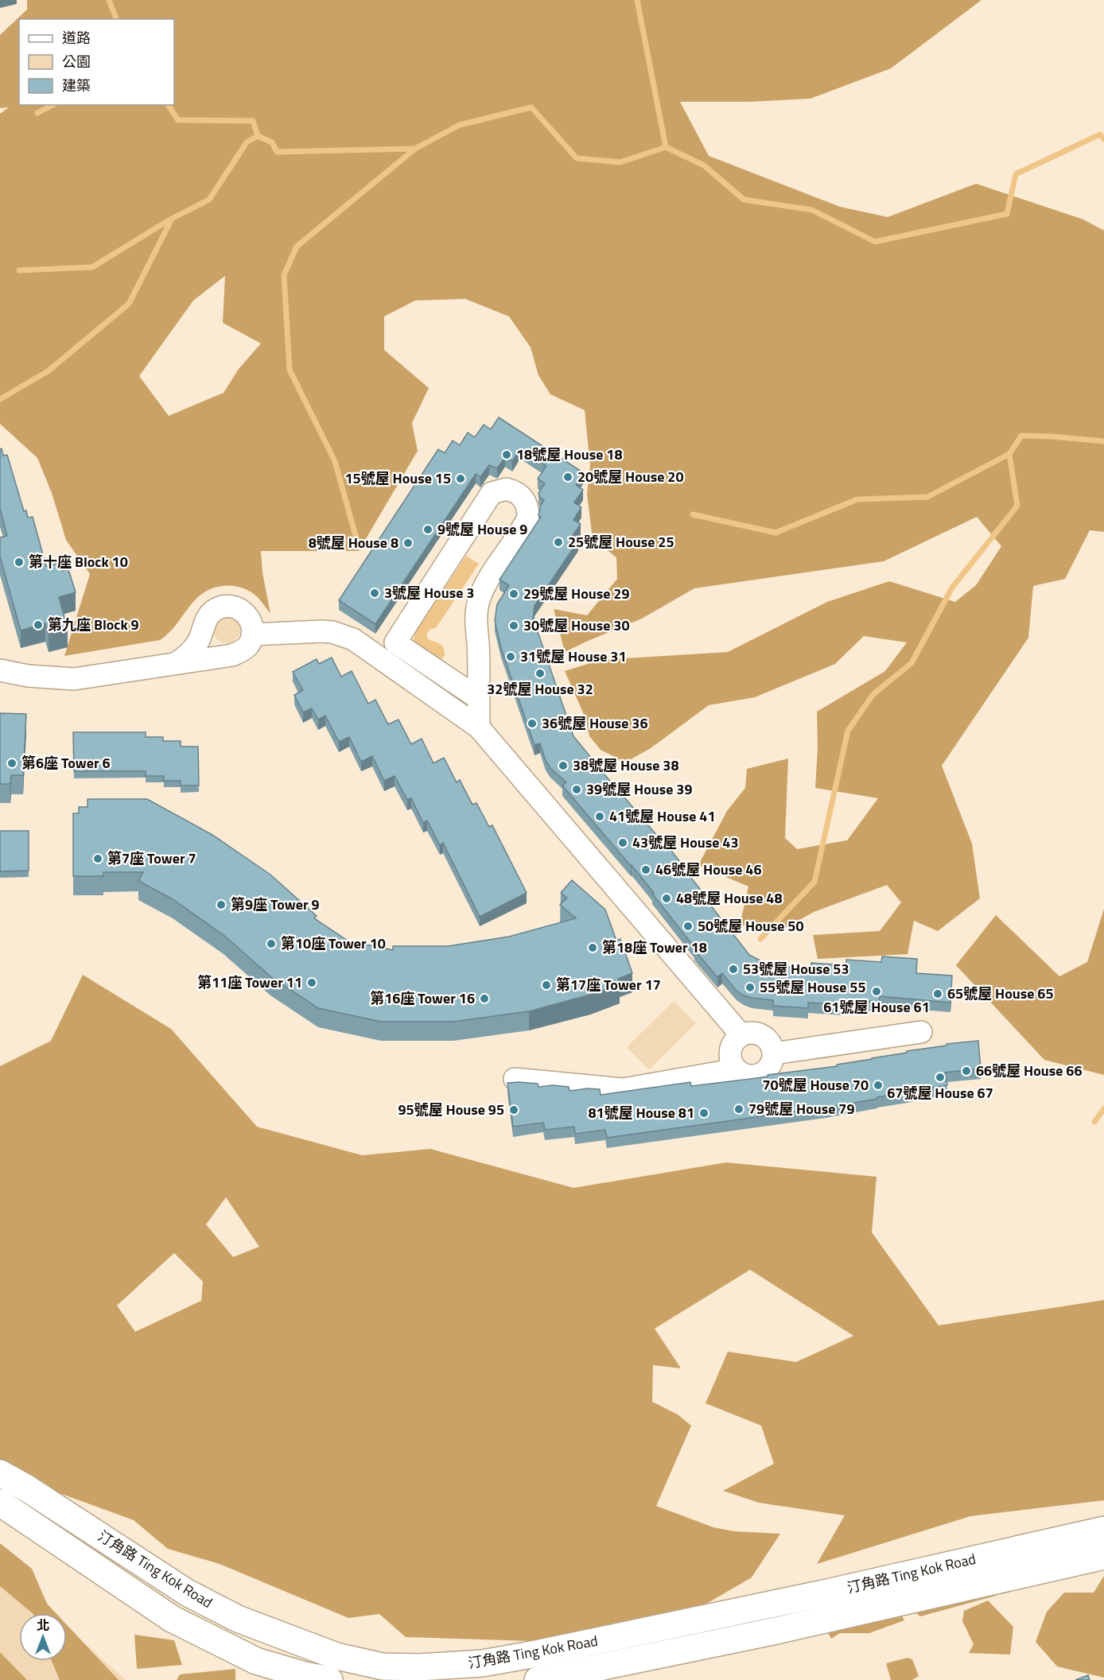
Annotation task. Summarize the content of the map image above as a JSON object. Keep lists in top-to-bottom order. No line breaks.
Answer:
{"streets":{"main road":["汀角路 Ting Kok Road"]},"places":["18號屋 House 18","20號屋 House 20","15號屋 House 15","9號屋 House 9","25號屋 House 25","8號屋 House 8","第十座 Block 10","3號屋 House 3","29號屋 House 29","第九座 Block 9","30號屋 House 30","31號屋 House 31","32號屋 House 32","36號屋 House 36","第6座 Tower 6","38號屋 House 38","39號屋 House 39","41號屋 House 41","43號屋 House 43","第7座 Tower 7","46號屋 House 46","48號屋 House 48","第9座 Tower 9","50號屋 House 50","第10座 Tower 10","第18座 Tower 18","53號屋 House 53","第11座 Tower 11","第17座 Tower 17","55號屋 House 55","61號屋 House 61","65號屋 House 65","第16座 Tower 16","66號屋 House 66","67號屋 House 67","70號屋 House 70","79號屋 House 79","95號屋 House 95","81號屋 House 81"],"legend":["道路","公園","建築"],"north":"top"}
